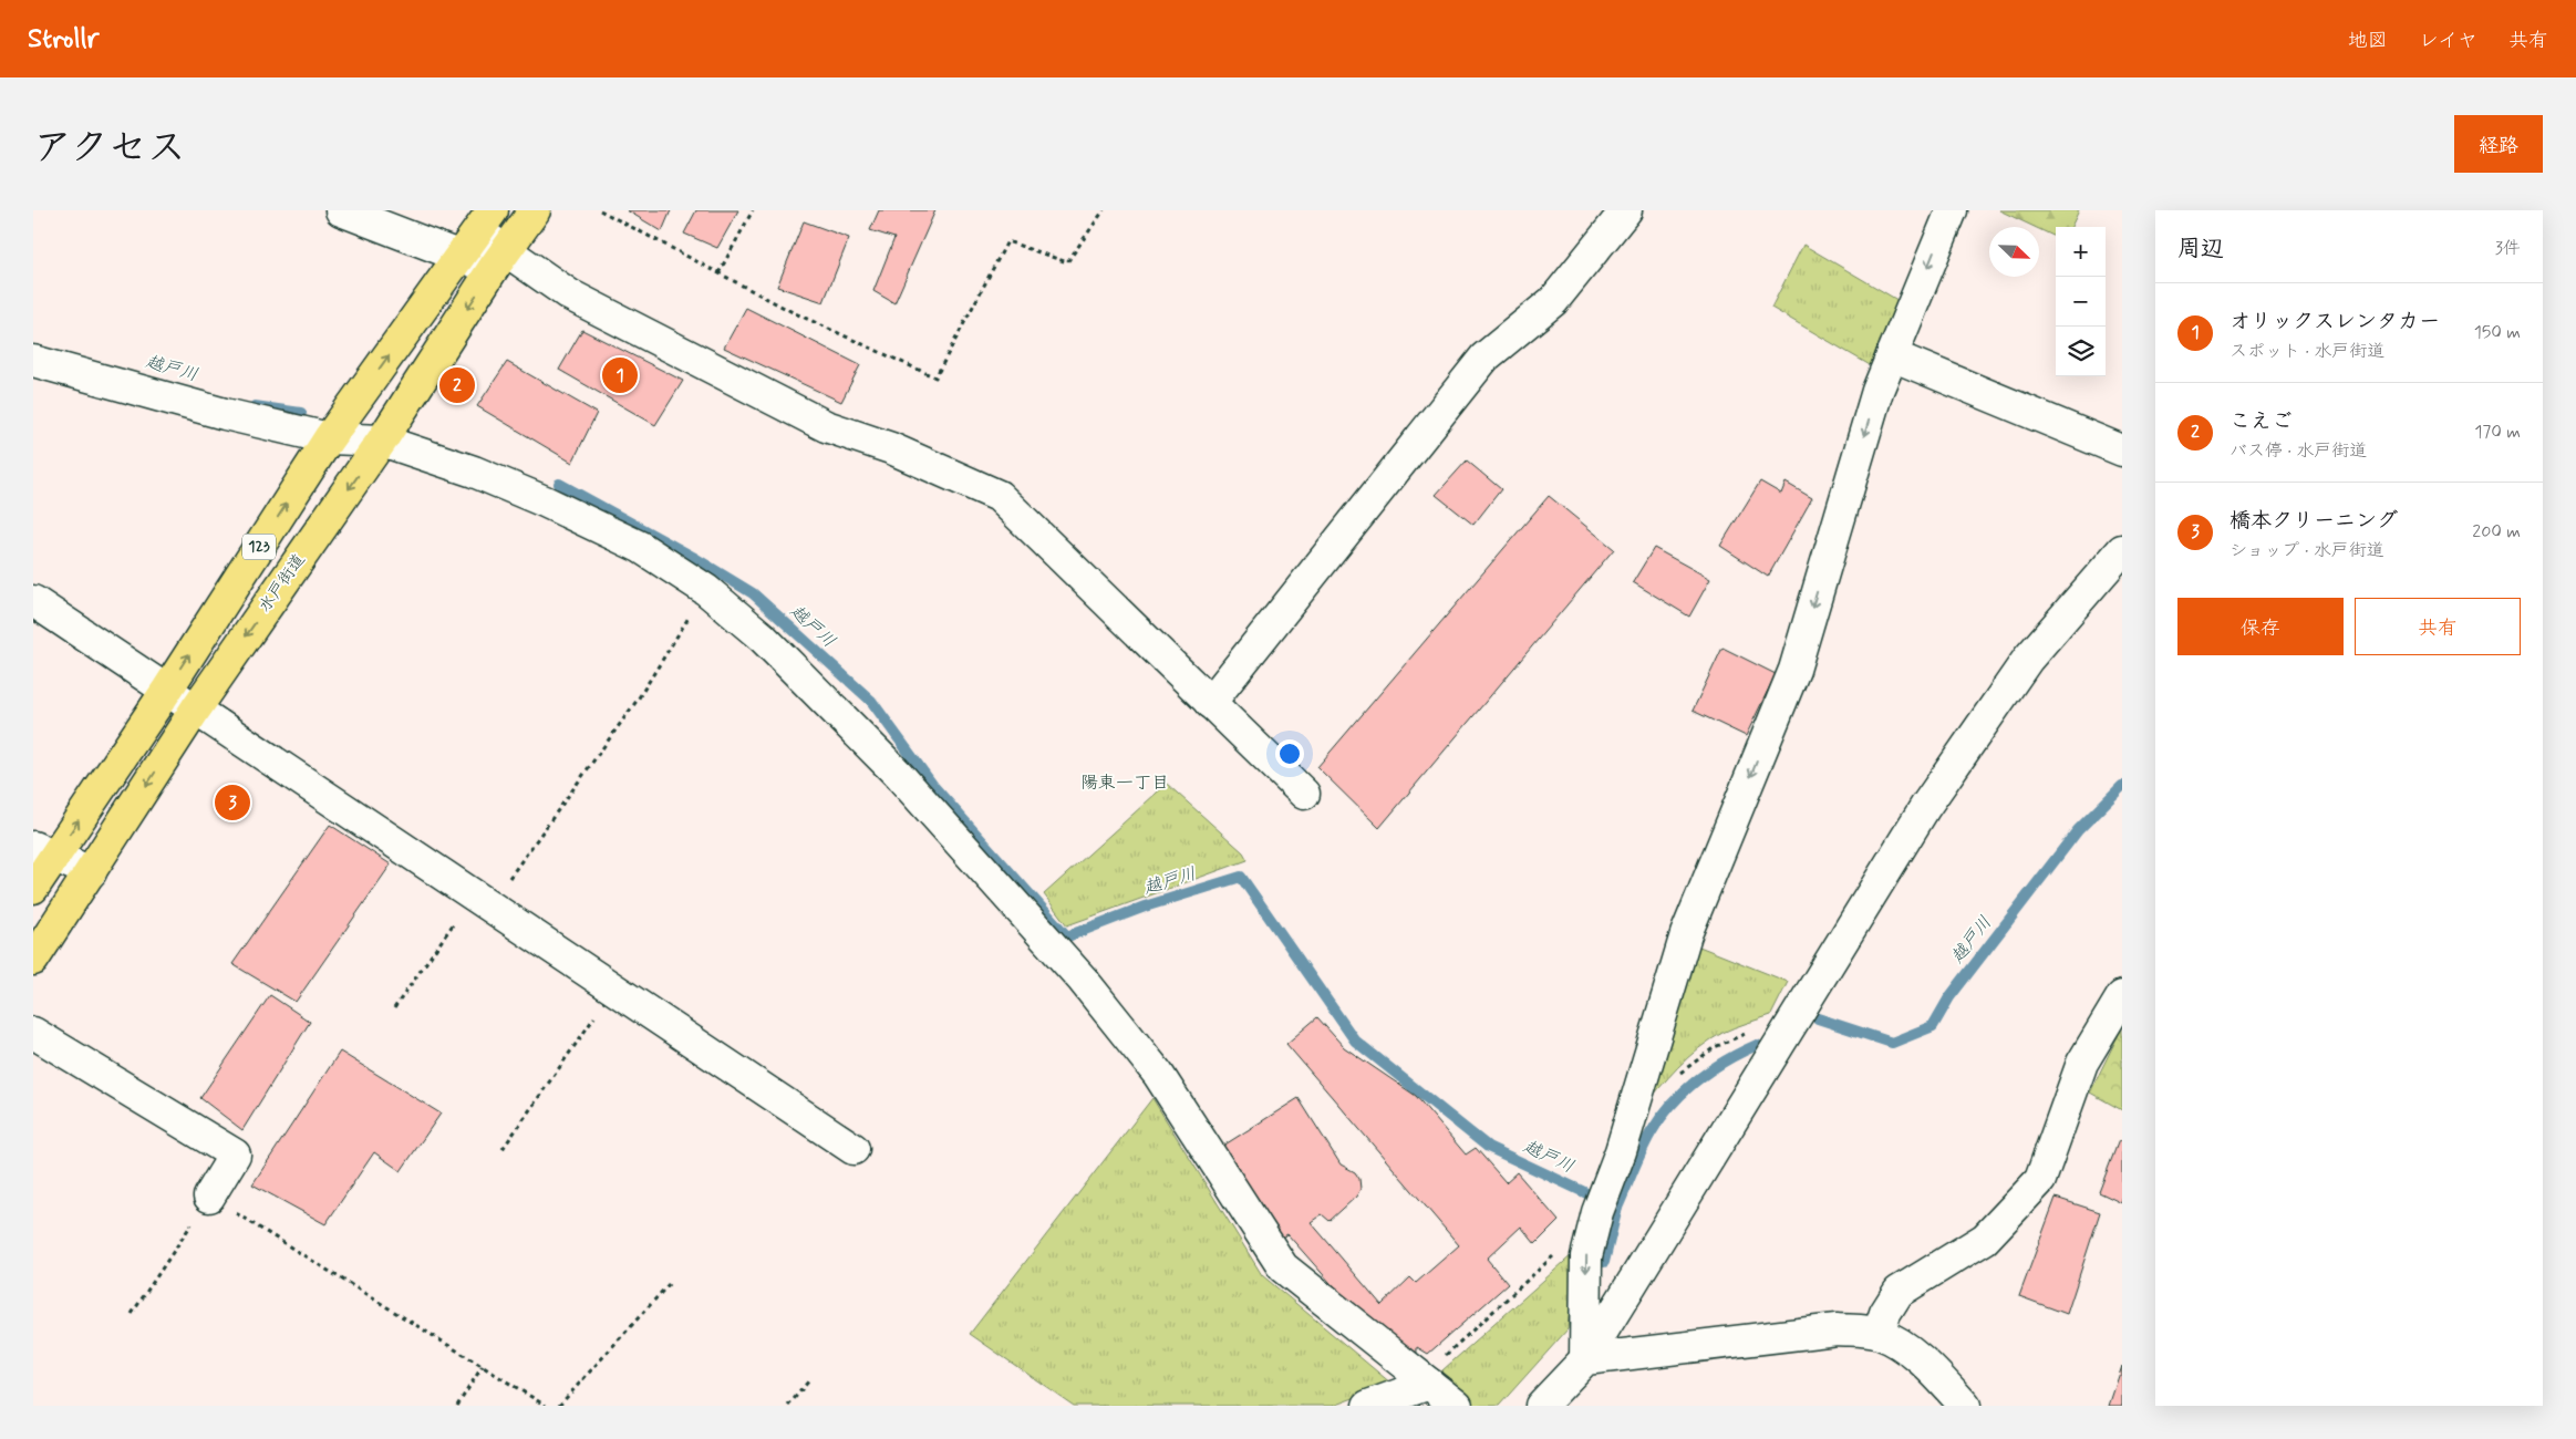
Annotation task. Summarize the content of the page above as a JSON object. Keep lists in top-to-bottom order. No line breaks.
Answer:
{"streets":{"highway":["123","水戸街道"]},"districts":["陽東一丁目"],"water":["越戸川"],"north":"bottom right","page":{"header":"Strollr","nav":["地図","レイヤ","共有"],"title":"アクセス","buttons":["経路",["保存","共有"]],"heading":["周辺","3件"],"map_buttons":["+","−"],"list":[{"mark":"1","name":"オリックスレンタカー","note":"スポット · 水戸街道","value":"150 m"},{"mark":"2","name":"こえご","note":"バス停 · 水戸街道","value":"170 m"},{"mark":"3","name":"橋本クリーニング","note":"ショップ · 水戸街道","value":"200 m"}],"pins":["1","2","3"]}}
